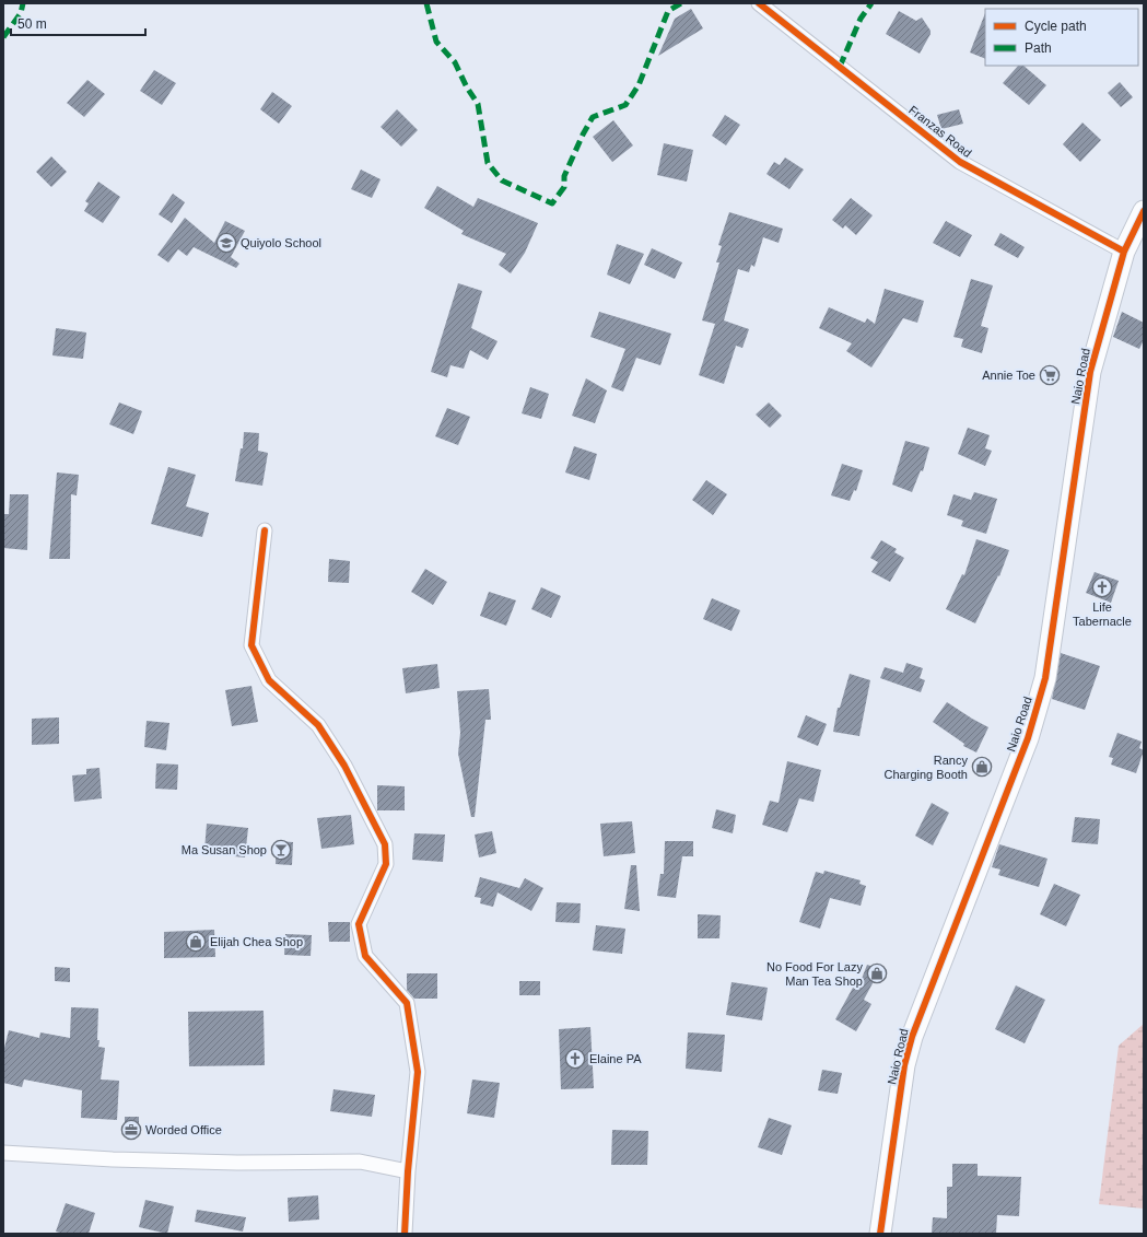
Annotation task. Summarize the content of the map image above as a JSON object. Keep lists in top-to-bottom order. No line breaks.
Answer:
{"streets":{"street":["Franzas Road","Naio Road"]},"crossings":[["Franzas Road","Naio Road"]],"places":{"school or university":["Quiyolo School"],"supermarket":["Annie Toe"],"church":["Life Tabernacle","Elaine PA"],"shop":["Rancy Charging Booth","Elijah Chea Shop","No Food For Lazy Man Tea Shop"],"bar":["Ma Susan Shop"],"office":["Worded Office"]},"legend":["Cycle path","Path"],"scale_bar":"50 m"}
